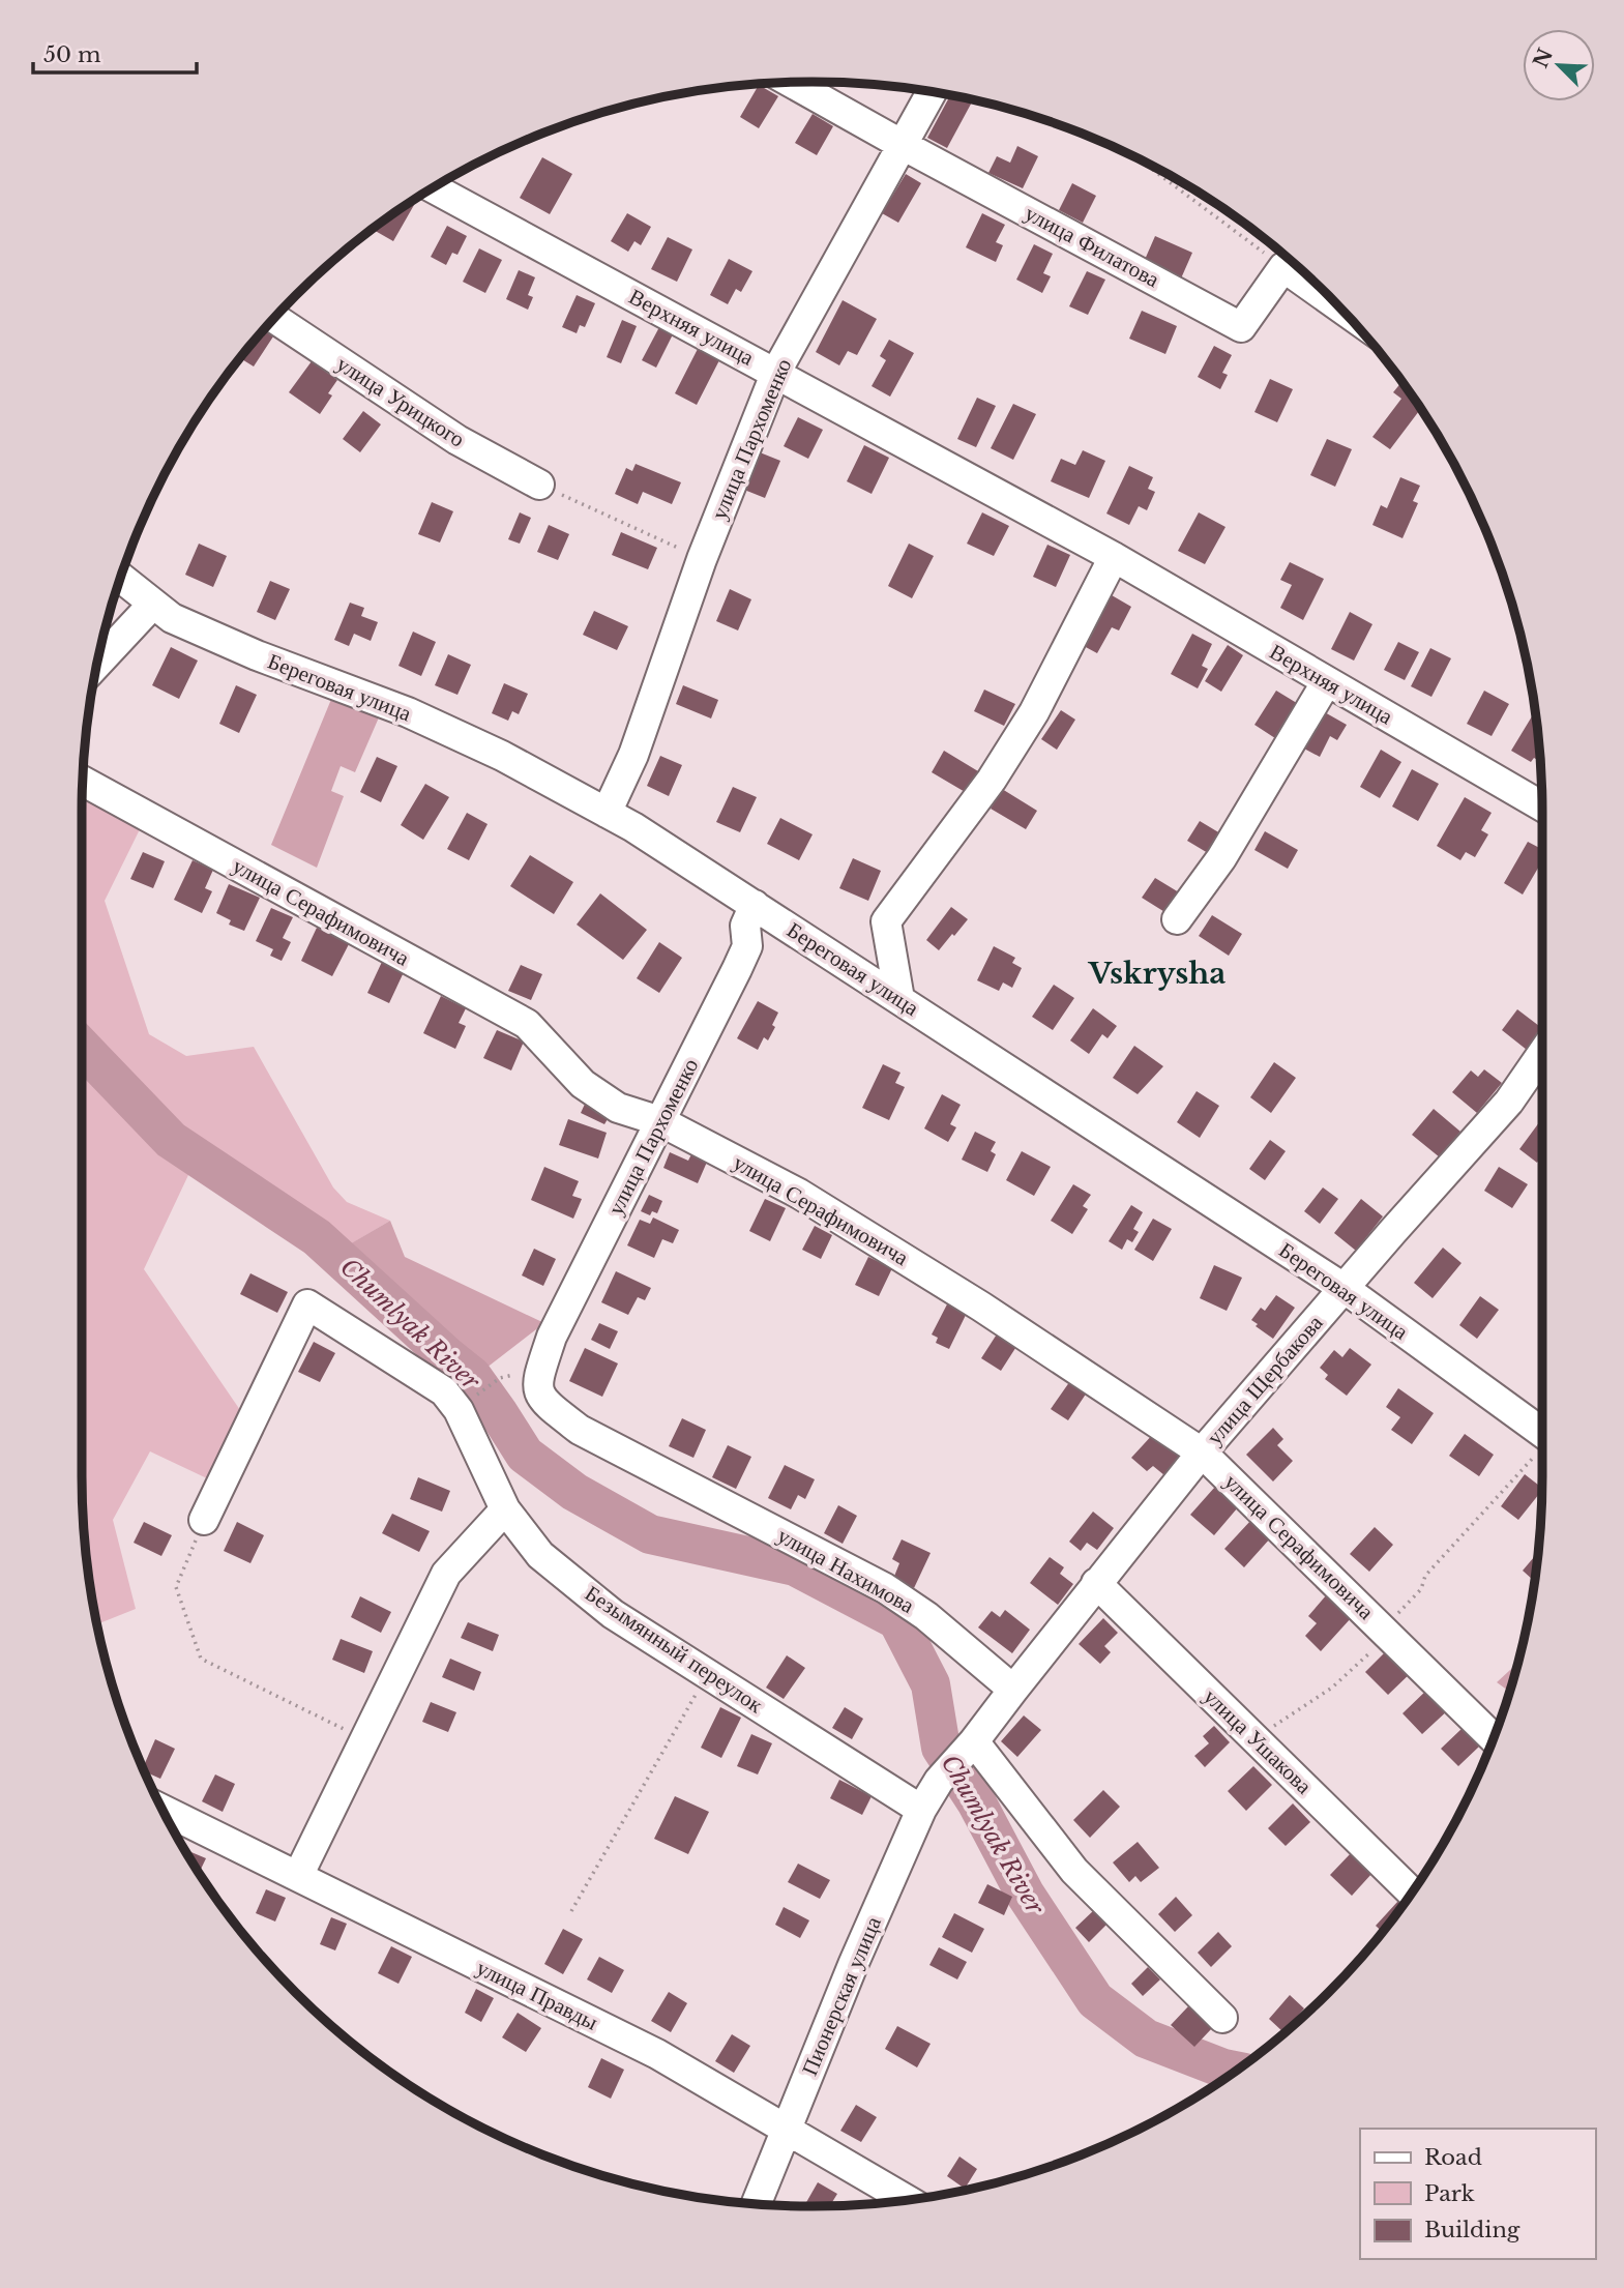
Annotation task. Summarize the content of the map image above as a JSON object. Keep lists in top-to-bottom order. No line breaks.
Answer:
{"streets":{"street":["улица Филатова","Верхняя улица","улица Урицкого","улица Пархоменко","Береговая улица","улица Серафимовича","улица Щербакова","улица Нахимова","Безымянный переулок","улица Ушакова","улица Правды","Пионерская улица"]},"crossings":[["улица Филатова","улица Пархоменко"],["Верхняя улица","улица Пархоменко"],["улица Пархоменко","Береговая улица"],["улица Пархоменко","улица Серафимовича"],["улица Пархоменко","улица Нахимова"],["Береговая улица","улица Щербакова"],["улица Серафимовича","улица Щербакова"],["улица Щербакова","улица Нахимова"],["улица Щербакова","улица Ушакова"],["Безымянный переулок","Пионерская улица"],["улица Правды","Пионерская улица"]],"districts":["Vskrysha"],"water":["Chumlyak River"],"legend":["Road","Park","Building"],"scale_bar":"50 m","north":"top left"}
